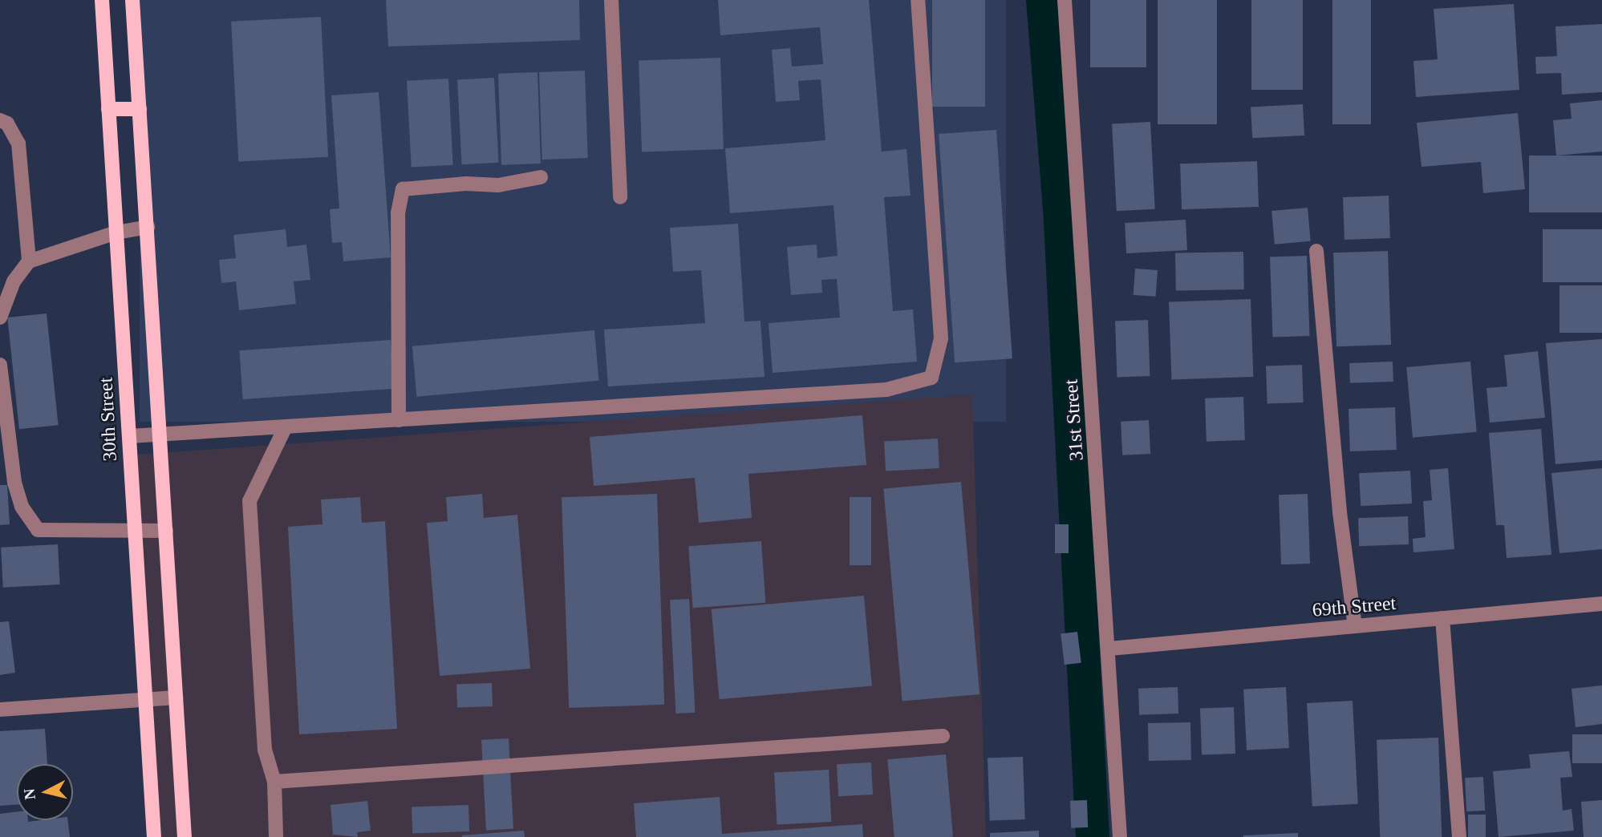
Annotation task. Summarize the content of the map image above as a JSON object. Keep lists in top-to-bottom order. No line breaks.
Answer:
{"streets":{"main road":["30th Street"],"street":["31st Street","69th Street"]},"crossings":[["31st Street","69th Street"]],"north":"left"}
